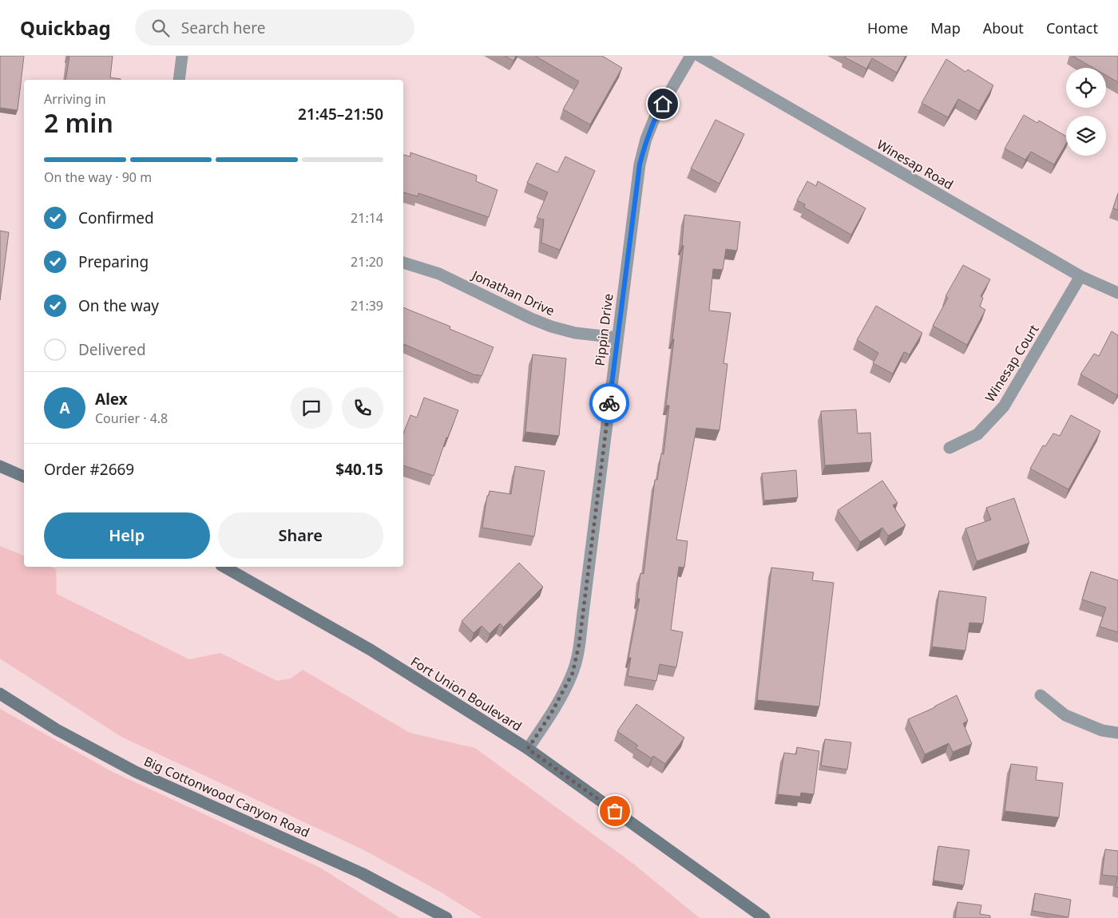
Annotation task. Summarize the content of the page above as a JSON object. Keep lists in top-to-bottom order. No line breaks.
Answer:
{"streets":{"main road":["Fort Union Boulevard","Big Cottonwood Canyon Road"],"street":["Winesap Road","Jonathan Drive","Pippin Drive","Winesap Court"]},"crossings":[["Winesap Road","Winesap Court"],["Jonathan Drive","Pippin Drive"],["Pippin Drive","Fort Union Boulevard"]],"page":{"header":"Quickbag","search":"Search here","nav":["Home","Map","About","Contact"],"heading":["2 min","Arriving in","21:45–21:50"],"panel":["Alex","Courier · 4.8","Order #2669","$40.15"],"bar":"On the way · 90 m","list":[["Confirmed","21:14"],["Preparing","21:20"],["On the way","21:39"],"Delivered"],"round":"A","buttons":["Help","Share"]}}
